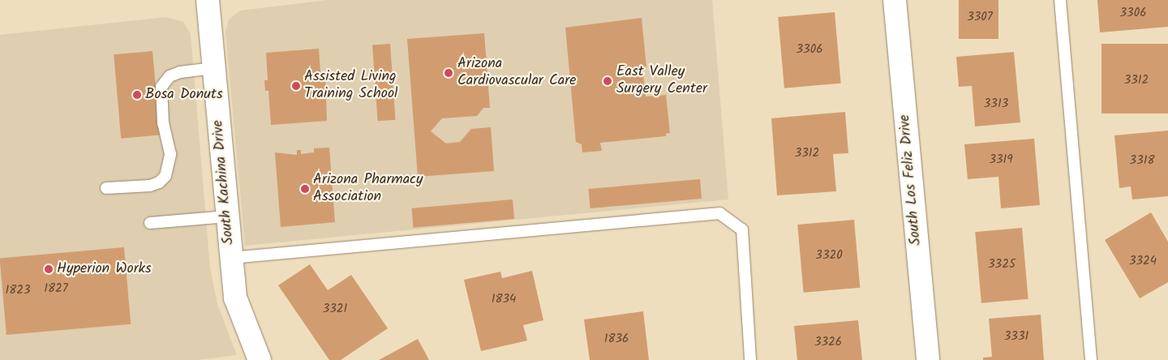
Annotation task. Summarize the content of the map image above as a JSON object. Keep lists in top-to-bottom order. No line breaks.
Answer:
{"streets":{"street":["South Los Feliz Drive","South Kachina Drive"]},"places":["Arizona Cardiovascular Care","East Valley Surgery Center","Assisted Living Training School","Bosa Donuts","Arizona Pharmacy Association","Hyperion Works"],"house_numbers":["3306","3307","3306","3312","3313","3312","3319","3318","3320","3324","3325","1827","1823","1834","3321","3331","1836","3326"]}
